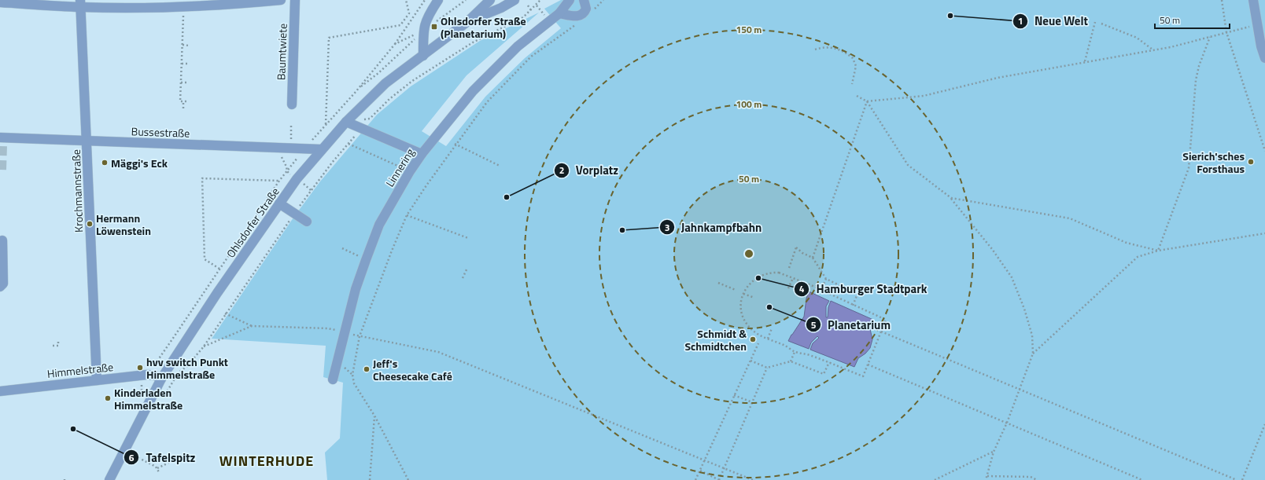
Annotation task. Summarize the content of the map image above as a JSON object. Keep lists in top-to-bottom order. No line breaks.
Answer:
{"streets":{"street":["Baumtwiete","Bussestraße","Linnering","Krochmannstraße","Ohlsdorfer Straße","Himmelstraße"]},"crossings":[["Bussestraße","Krochmannstraße"],["Bussestraße","Ohlsdorfer Straße"],["Krochmannstraße","Himmelstraße"],["Ohlsdorfer Straße","Himmelstraße"]],"districts":["WINTERHUDE"],"places":{"other":["Neue Welt","Sierich'sches Forsthaus","Mäggi's Eck","Vorplatz","Hermann Löwenstein","Jahnkampfbahn","Hamburger Stadtpark","Planetarium","Schmidt & Schmidtchen","hvv switch Punkt Himmelstraße","Jeff's Cheesecake Café","Kinderladen Himmelstraße","Tafelspitz"],"transit":["Ohlsdorfer Straße (Planetarium)"]},"scale_bar":"50 m","rings":["150 m","100 m","50 m"]}
